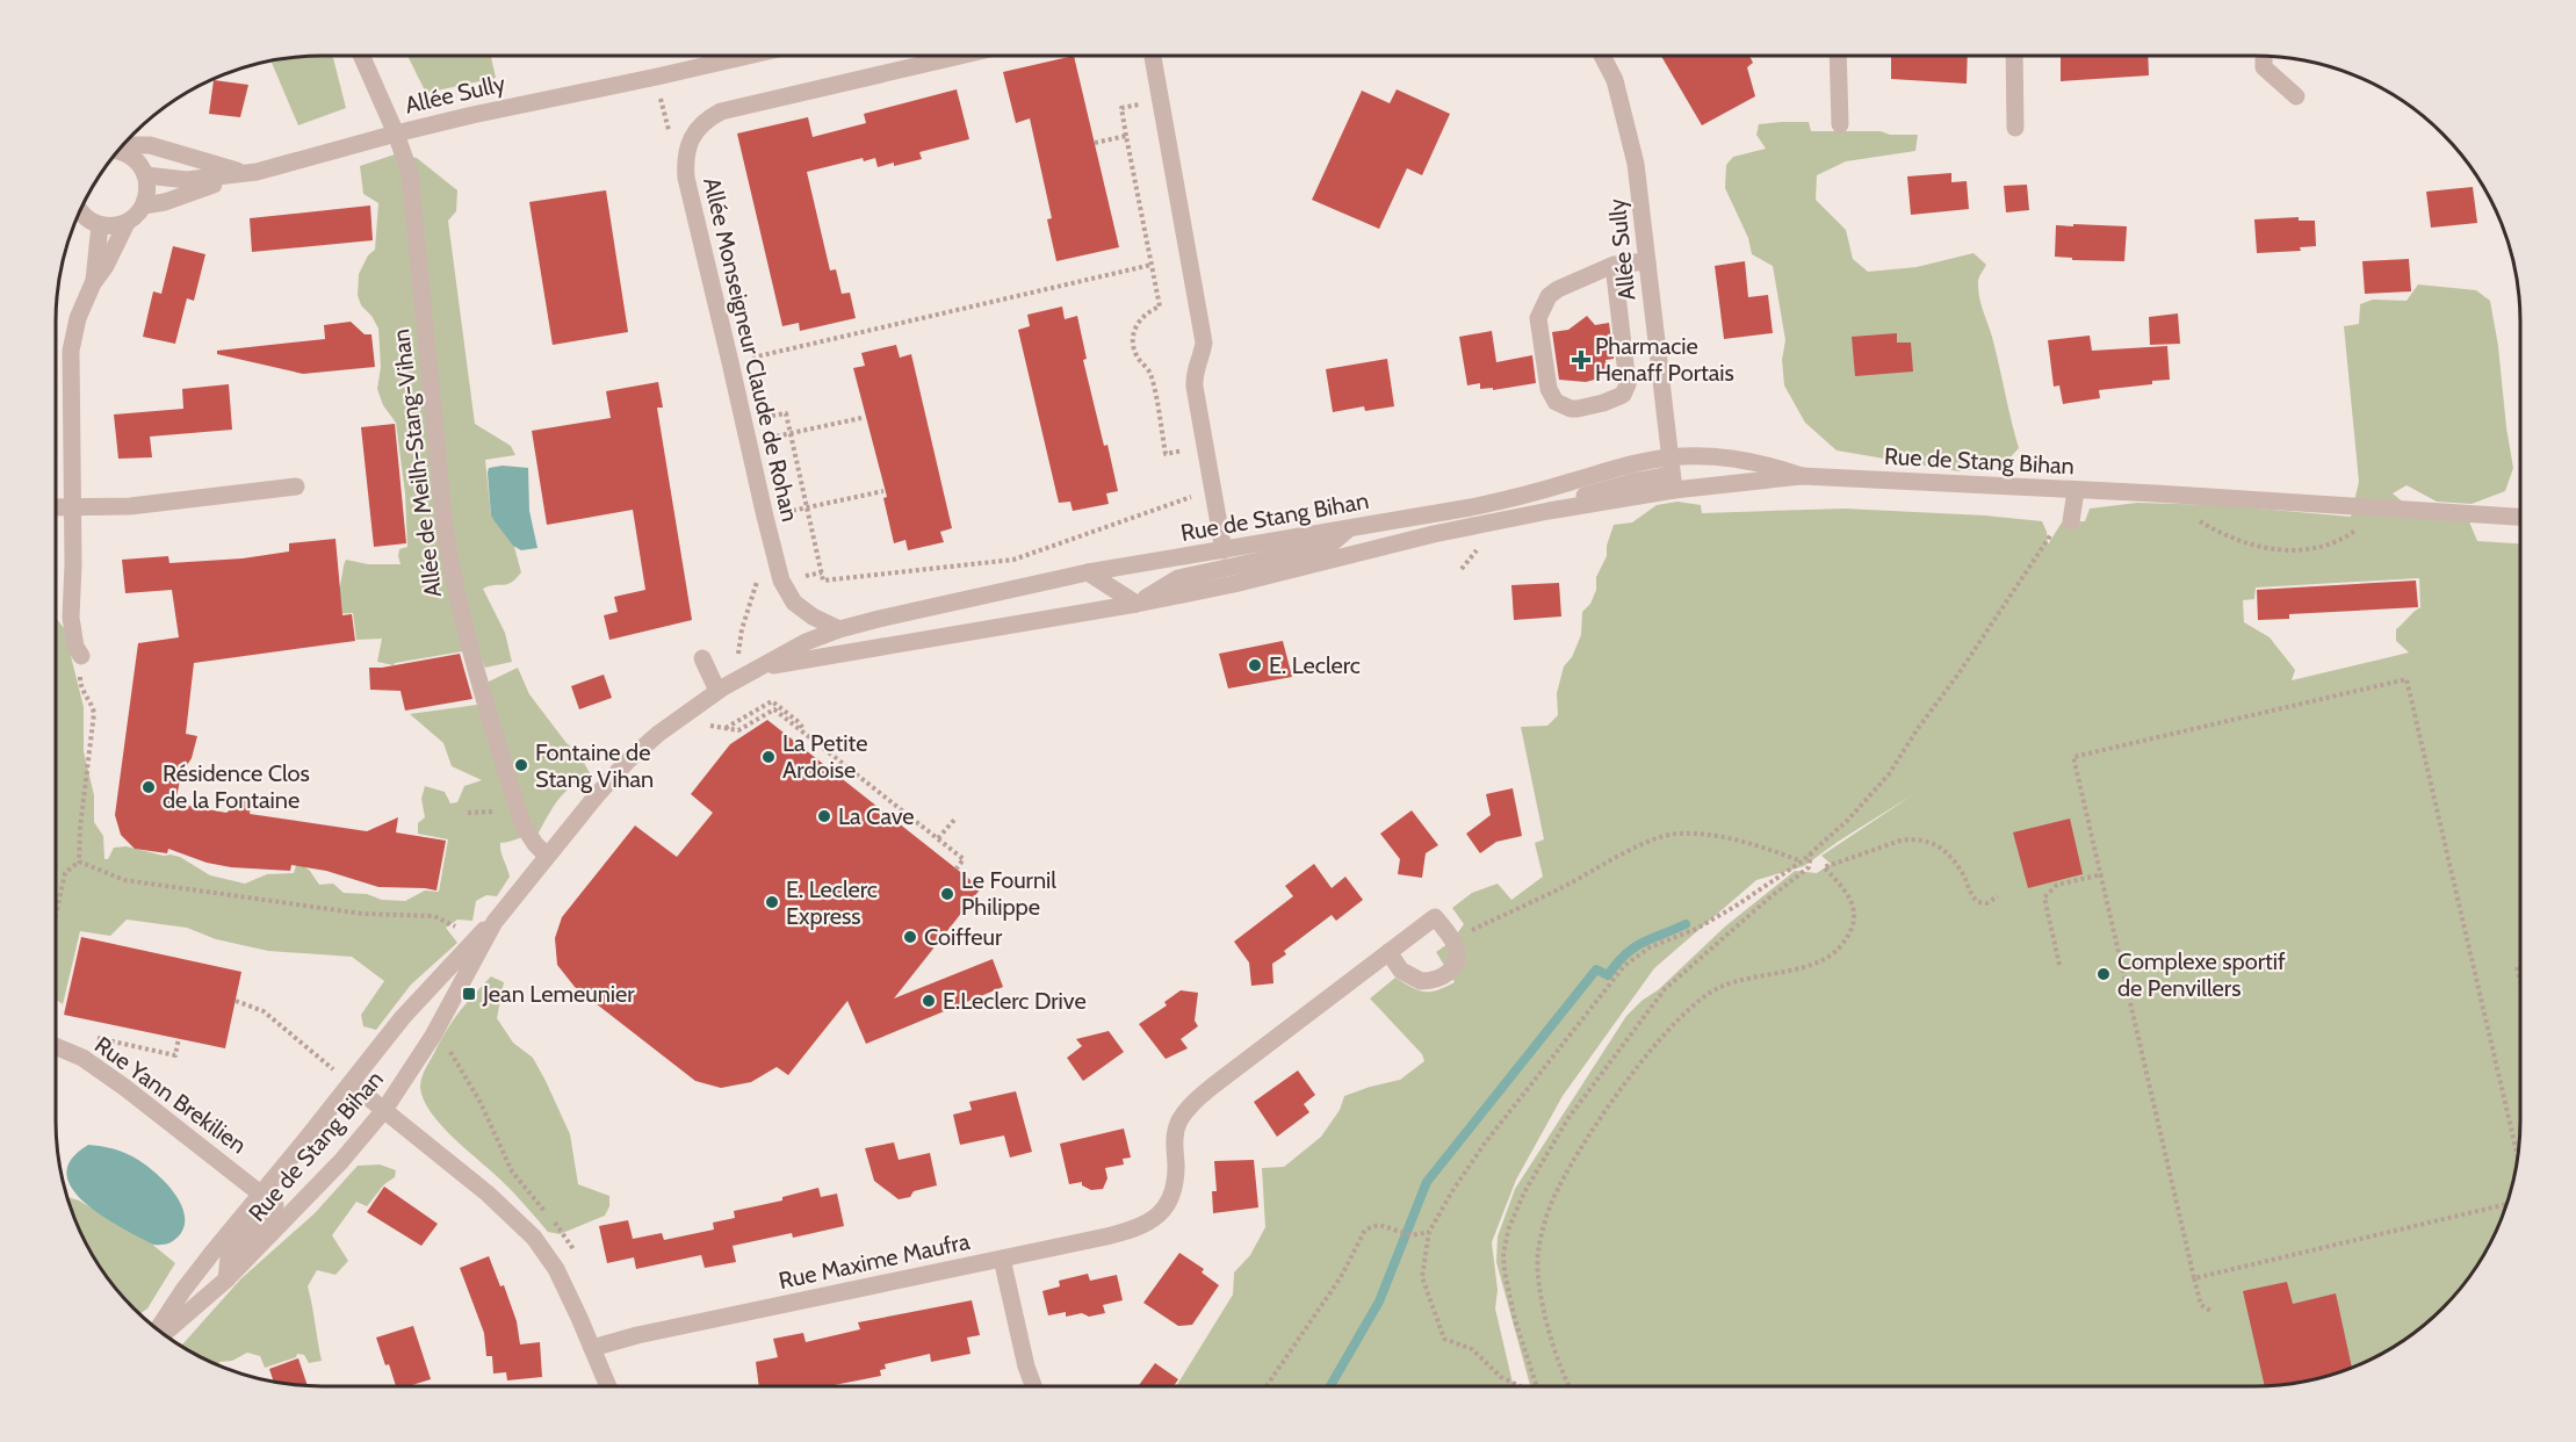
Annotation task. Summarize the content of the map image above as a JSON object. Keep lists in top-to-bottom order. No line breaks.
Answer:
{"streets":{"street":["Allée Sully","Allée Monseigneur Claude de Rohan","Rue de Stang Bihan","Allée de Meilh-Stang-Vihan","Rue Yann Brekilien","Rue Maxime Maufra"]},"crossings":[["Allée Sully","Rue de Stang Bihan"],["Allée Sully","Allée de Meilh-Stang-Vihan"],["Allée Monseigneur Claude de Rohan","Rue de Stang Bihan"],["Rue de Stang Bihan","Allée de Meilh-Stang-Vihan"],["Rue de Stang Bihan","Rue Yann Brekilien"]],"places":{"health":["Pharmacie Henaff Portais"],"other":["E. Leclerc","La Petite Ardoise","Fontaine de Stang Vihan","Résidence Clos de la Fontaine","La Cave","Le Fournil Philippe","E. Leclerc Express","Coiffeur","Complexe sportif de Penvillers","E.Leclerc Drive"],"transit":["Jean Lemeunier"]}}
